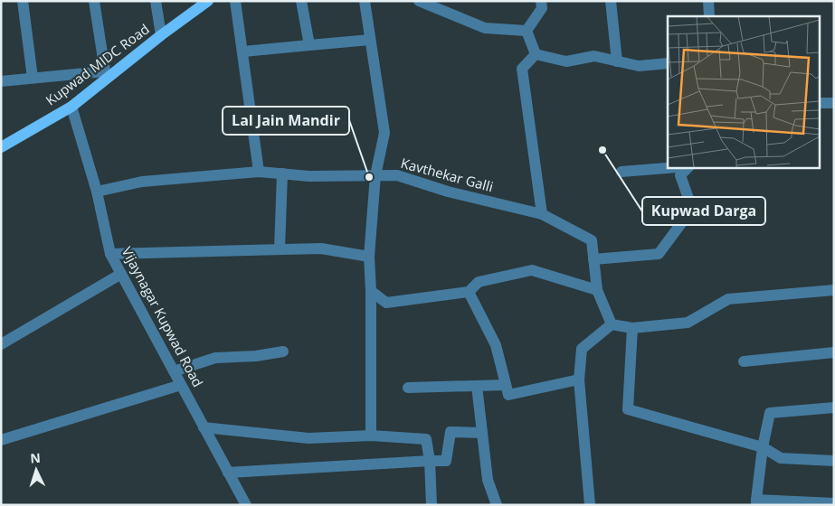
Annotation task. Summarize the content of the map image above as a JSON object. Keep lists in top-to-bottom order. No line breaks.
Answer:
{"streets":{"main road":["Kupwad MIDC Road"],"street":["Kavthekar Galli","Vijaynagar Kupwad Road"]},"crossings":[["Kupwad MIDC Road","Vijaynagar Kupwad Road"],["Kavthekar Galli","Vijaynagar Kupwad Road"]],"places":["Kupwad Darga","Lal Jain Mandir"],"north":"top"}
